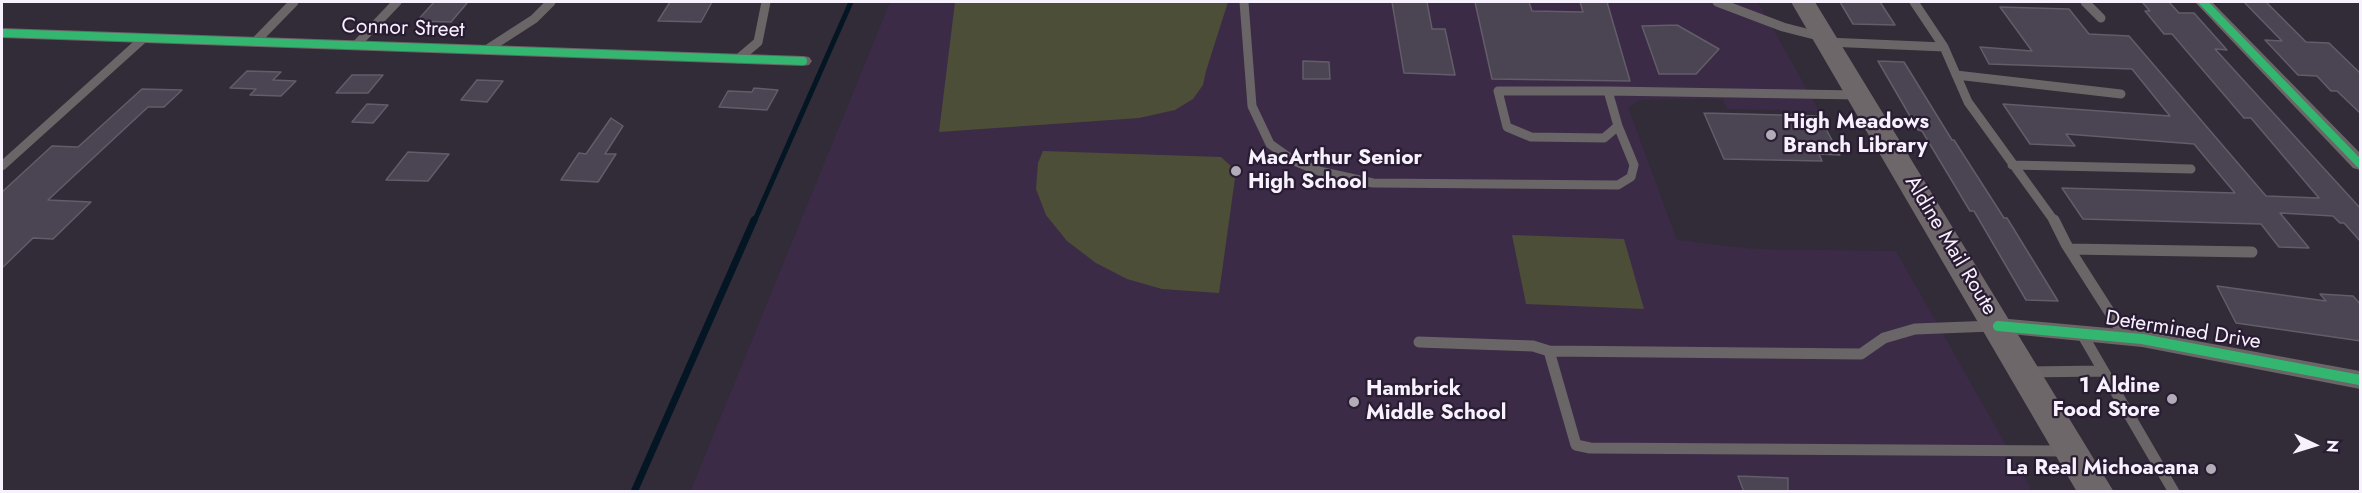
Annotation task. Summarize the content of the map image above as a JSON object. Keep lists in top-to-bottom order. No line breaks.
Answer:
{"streets":{"main road":["Aldine Mail Route"],"street":["Connor Street","Determined Drive"]},"crossings":[["Aldine Mail Route","Determined Drive"]],"places":["High Meadows Branch Library","MacArthur Senior High School","1 Aldine Food Store","Hambrick Middle School","La Real Michoacana"],"north":"right"}
